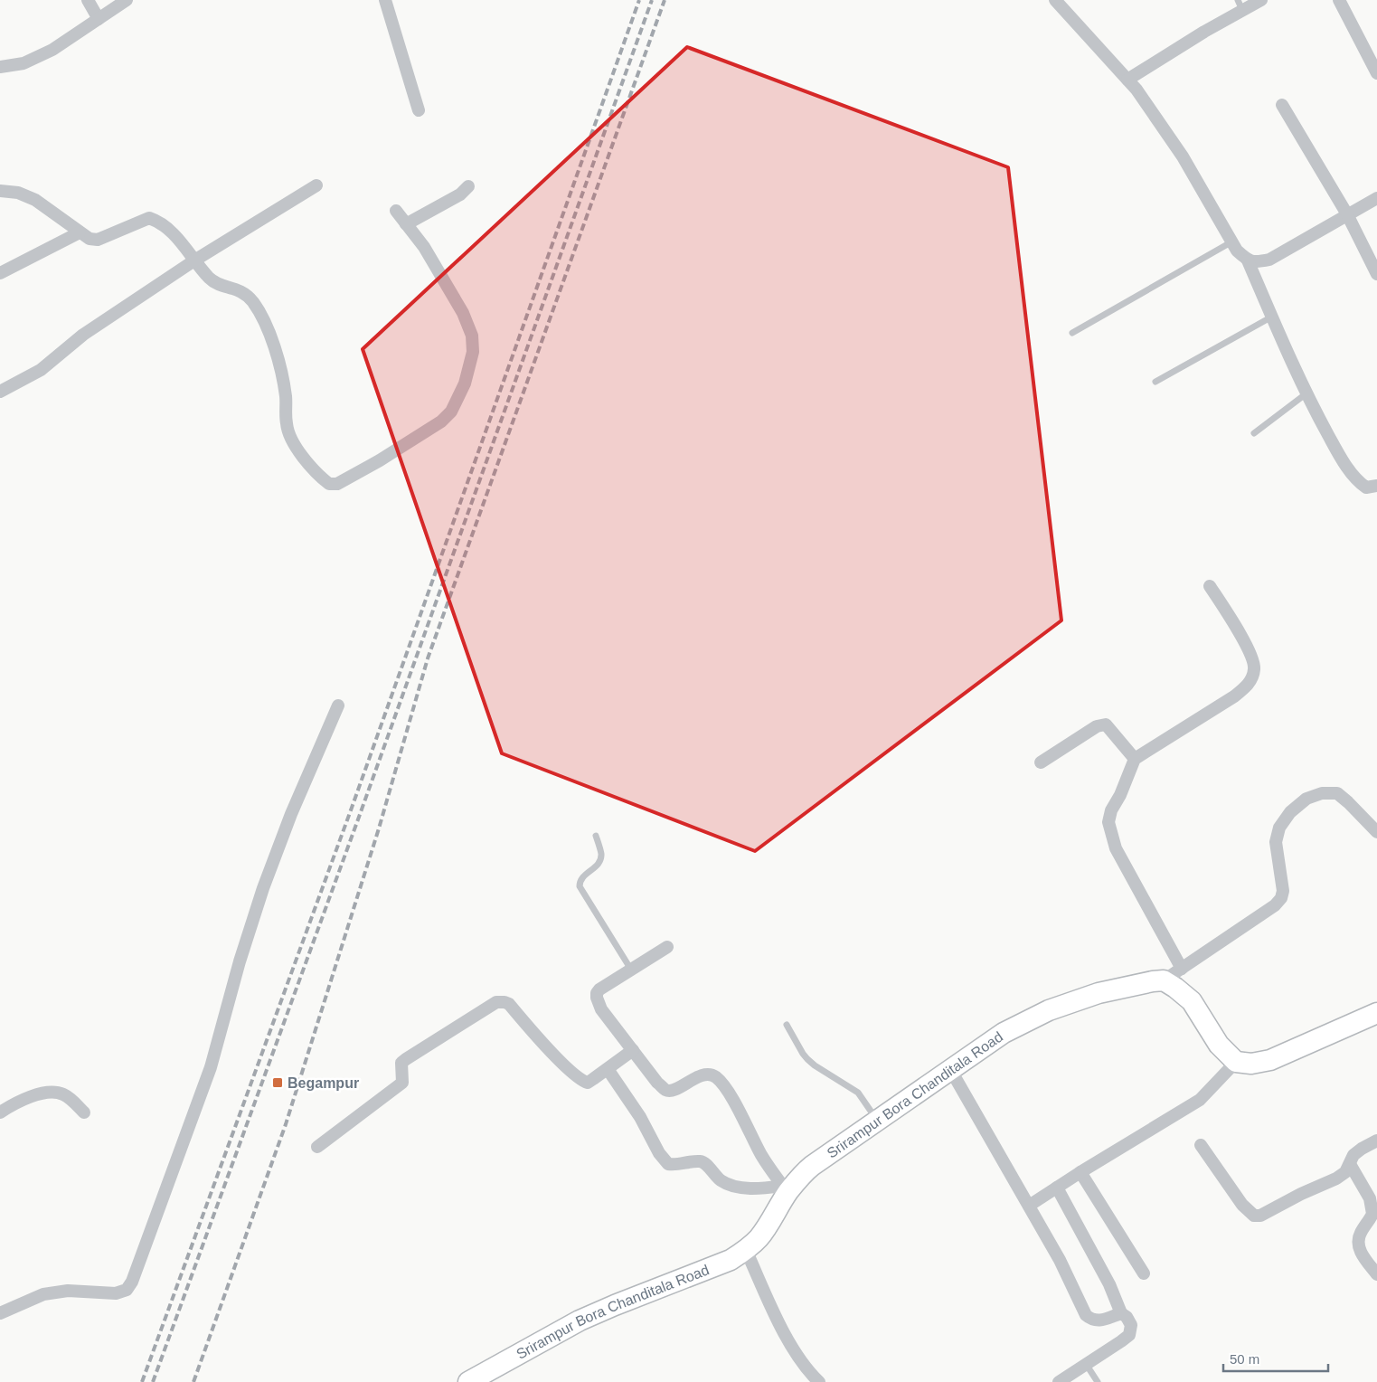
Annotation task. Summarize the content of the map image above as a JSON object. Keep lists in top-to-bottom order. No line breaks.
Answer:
{"streets":{"main road":["Srirampur Bora Chanditala Road"]},"places":{"transit":["Begampur"]},"scale_bar":"50 m"}
